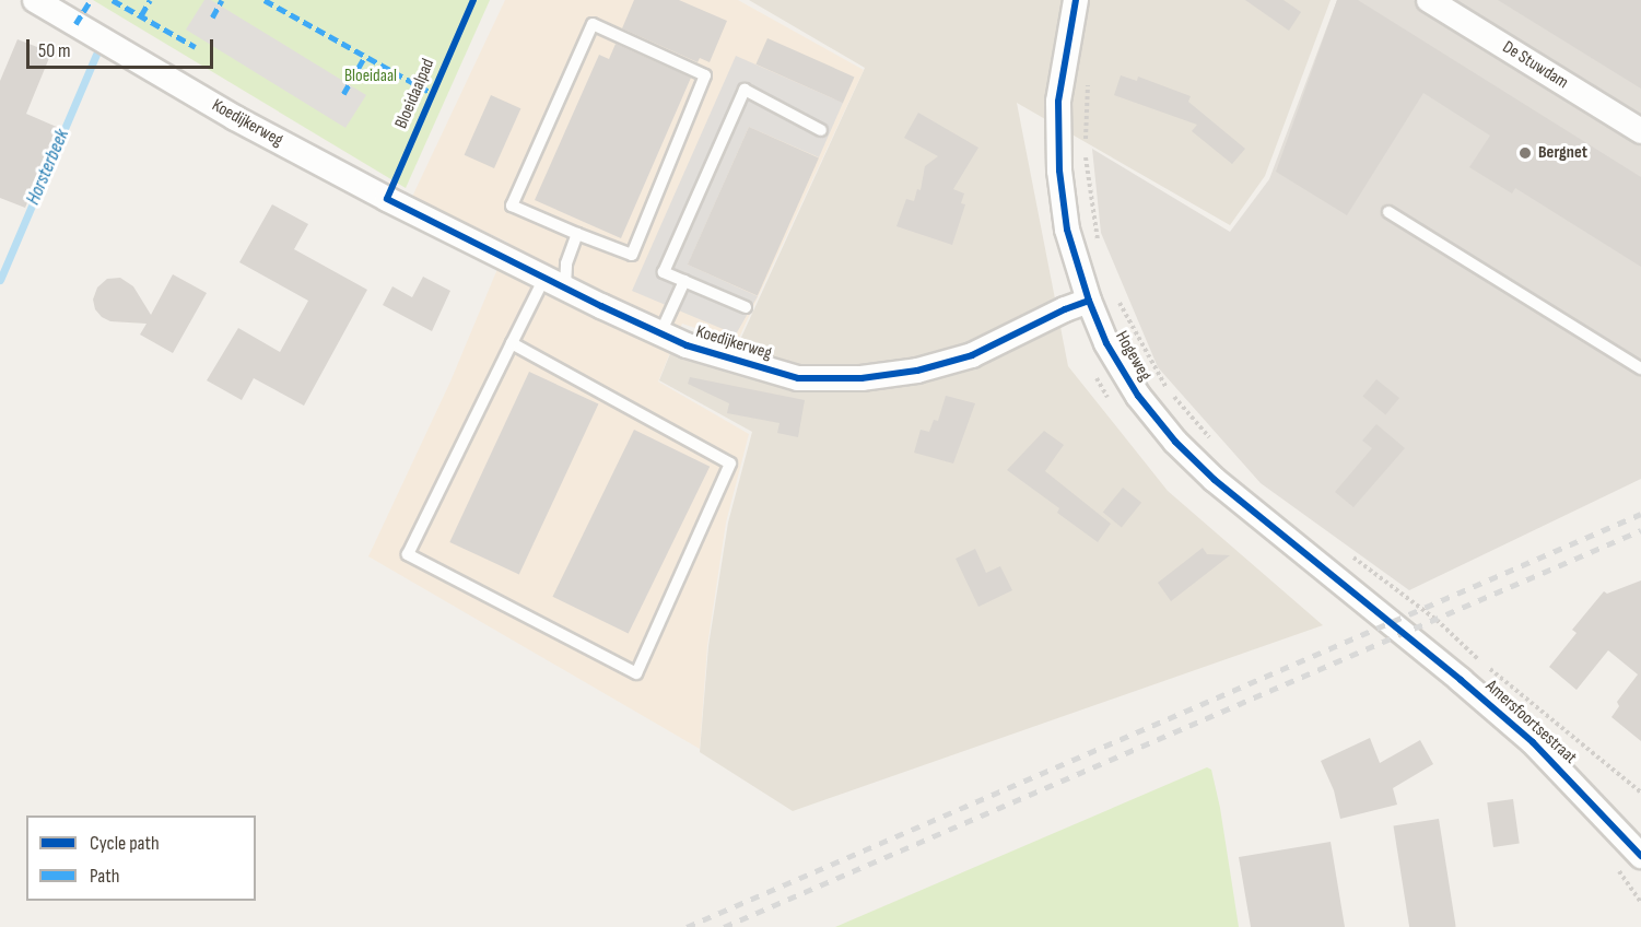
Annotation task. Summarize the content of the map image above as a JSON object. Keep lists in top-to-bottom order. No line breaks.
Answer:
{"streets":{"street":["De Stuwdam","Koedijkerweg","Hogeweg","Amersfoortsestraat"],"cycle path":["Bloeidaalpad"]},"crossings":[["Koedijkerweg","Hogeweg"],["Hogeweg","Amersfoortsestraat"]],"water":["Horsterbeek"],"parks":["Bloeidaal"],"places":["Bergnet"],"legend":["Cycle path","Path"],"scale_bar":"50 m"}
